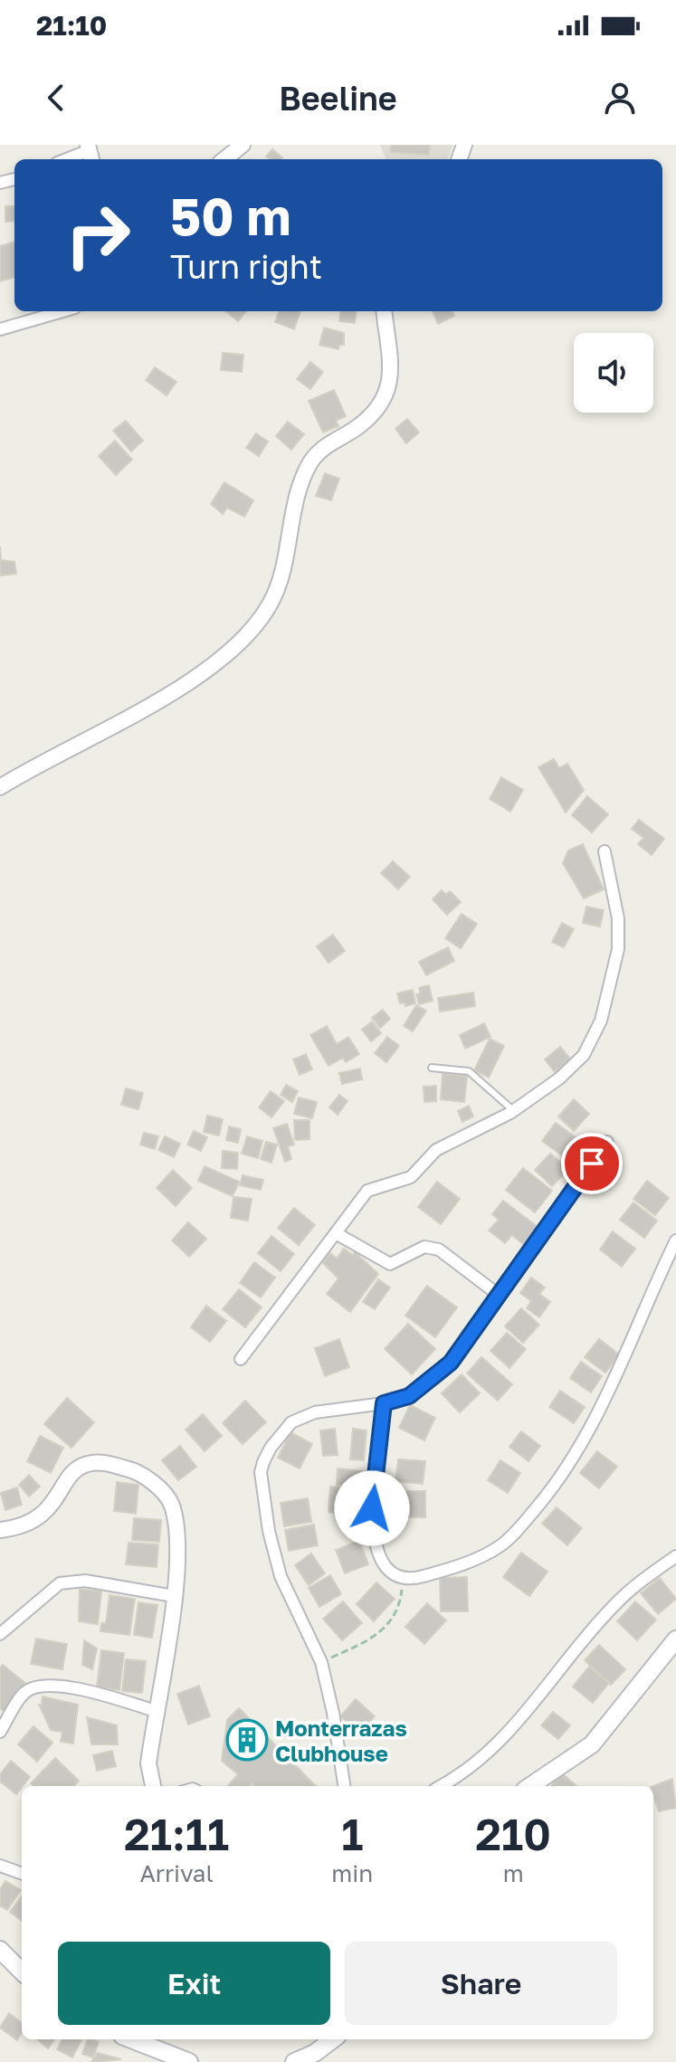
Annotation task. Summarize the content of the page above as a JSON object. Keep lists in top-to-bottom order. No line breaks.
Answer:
{"places":{"building":["Monterrazas Clubhouse"]},"page":{"status":"21:10","header":"Beeline","turn":["50 m","Turn right"],"eta":["21:11","Arrival","1","min","210","m"],"buttons":["Exit","Share"]}}
